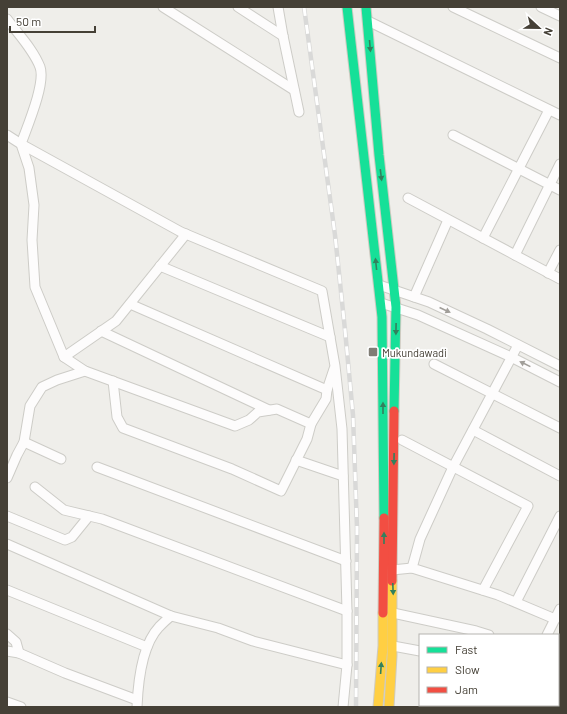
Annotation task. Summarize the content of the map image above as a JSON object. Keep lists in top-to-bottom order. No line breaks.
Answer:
{"places":{"transit":["Mukundawadi"]},"legend":["Fast","Slow","Jam"],"scale_bar":"50 m","north":"right"}
